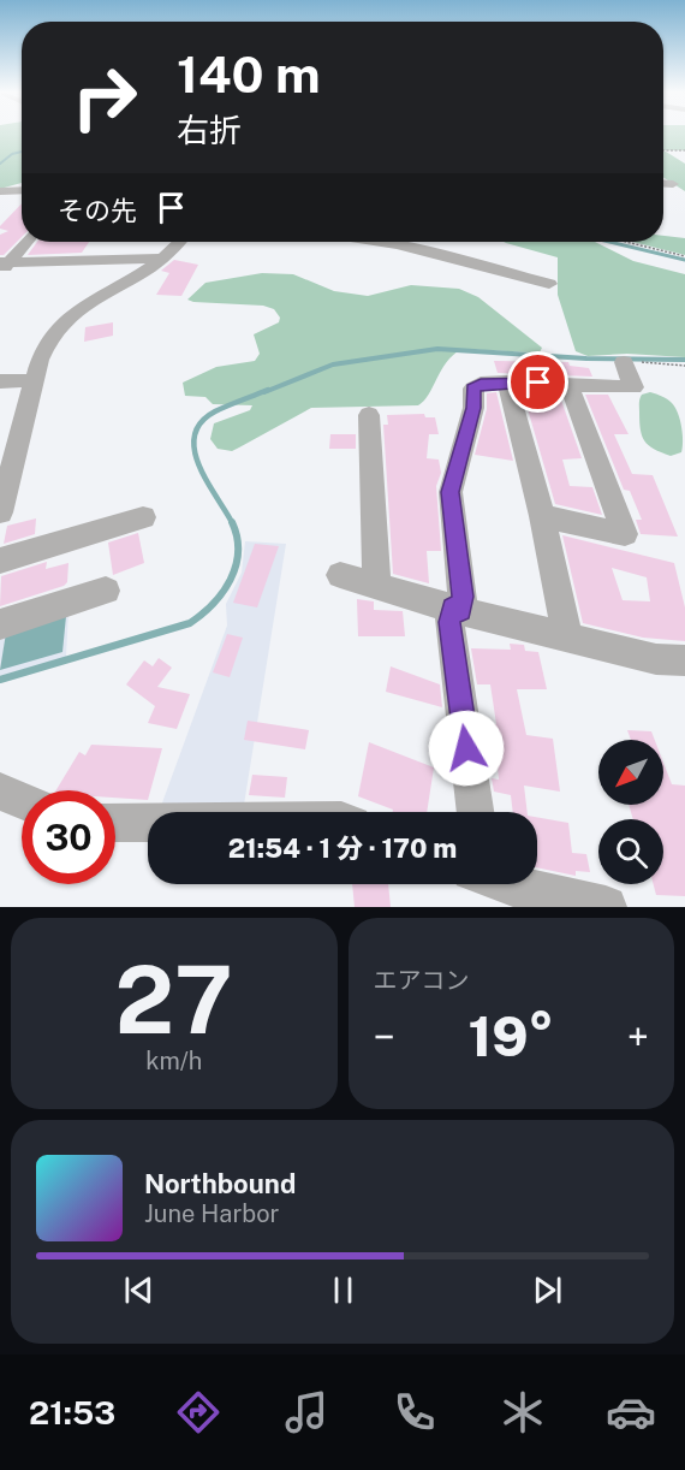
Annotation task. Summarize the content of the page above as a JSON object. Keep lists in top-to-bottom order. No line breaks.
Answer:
{"north":"bottom left","page":{"turn":["140 m","右折"],"then":"その先","limit":"30","trip":"21:54 · 1 分 · 170 m","tile":[["27","km/h"],"エアコン"],"heat":["−","19°","+"],"song":["Northbound","June Harbor"],"tabs":"21:53"}}
